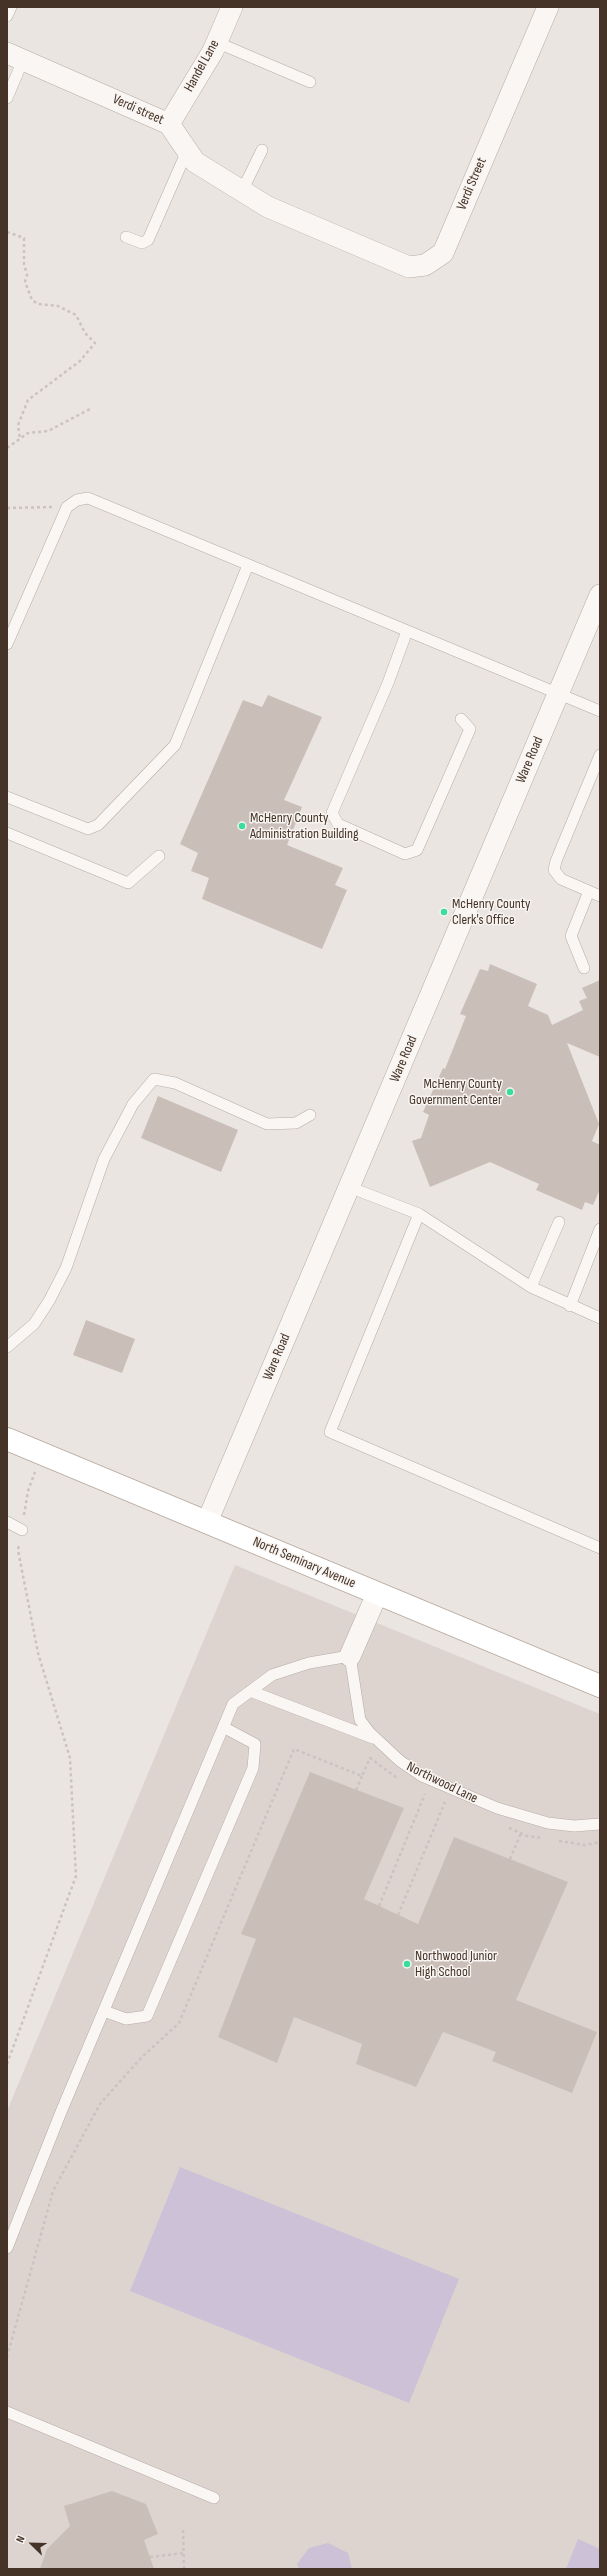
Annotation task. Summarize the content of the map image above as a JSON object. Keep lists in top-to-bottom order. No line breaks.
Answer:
{"streets":{"main road":["North Seminary Avenue"],"street":["Handel Lane","Verdi street","Verdi Street","Ware Road"],"lane":["Northwood Lane"]},"crossings":[["Handel Lane","Verdi street"],["Verdi street","Verdi Street"],["Ware Road","North Seminary Avenue"]],"places":["McHenry County Administration Building","McHenry County Clerk's Office","McHenry County Government Center","Northwood Junior High School"],"north":"top left"}
